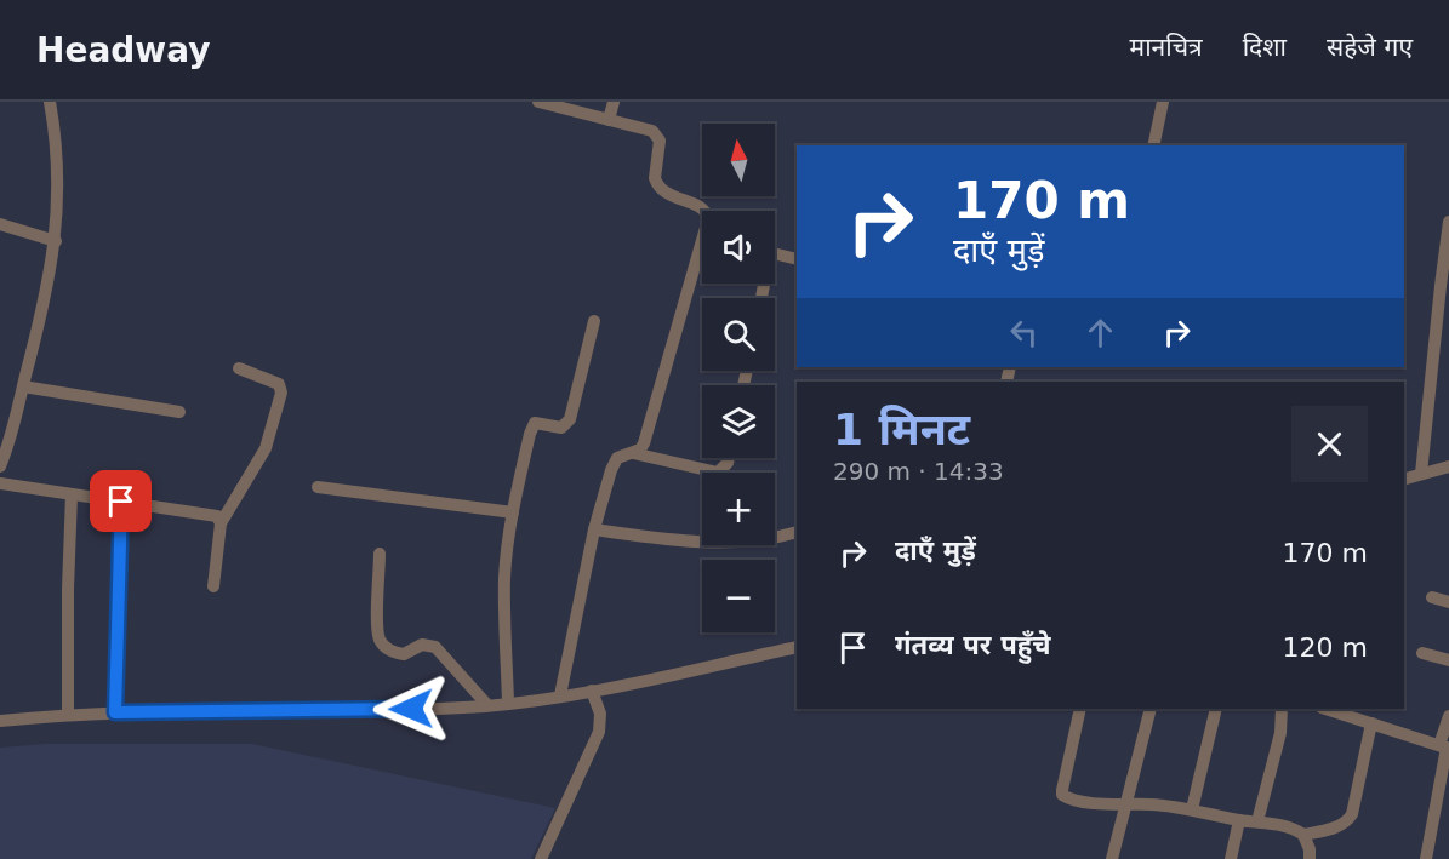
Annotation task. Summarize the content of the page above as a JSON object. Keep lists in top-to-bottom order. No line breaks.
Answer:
{"north":"top","page":{"header":"Headway","nav":["मानचित्र","दिशा","सहेजे गए"],"map_buttons":["+","−"],"turn":["170 m","दाएँ मुड़ें"],"heading":["1 मिनट","290 m · 14:33"],"list":[{"name":"दाएँ मुड़ें","value":"170 m"},{"name":"गंतव्य पर पहुँचे","value":"120 m"}]}}
